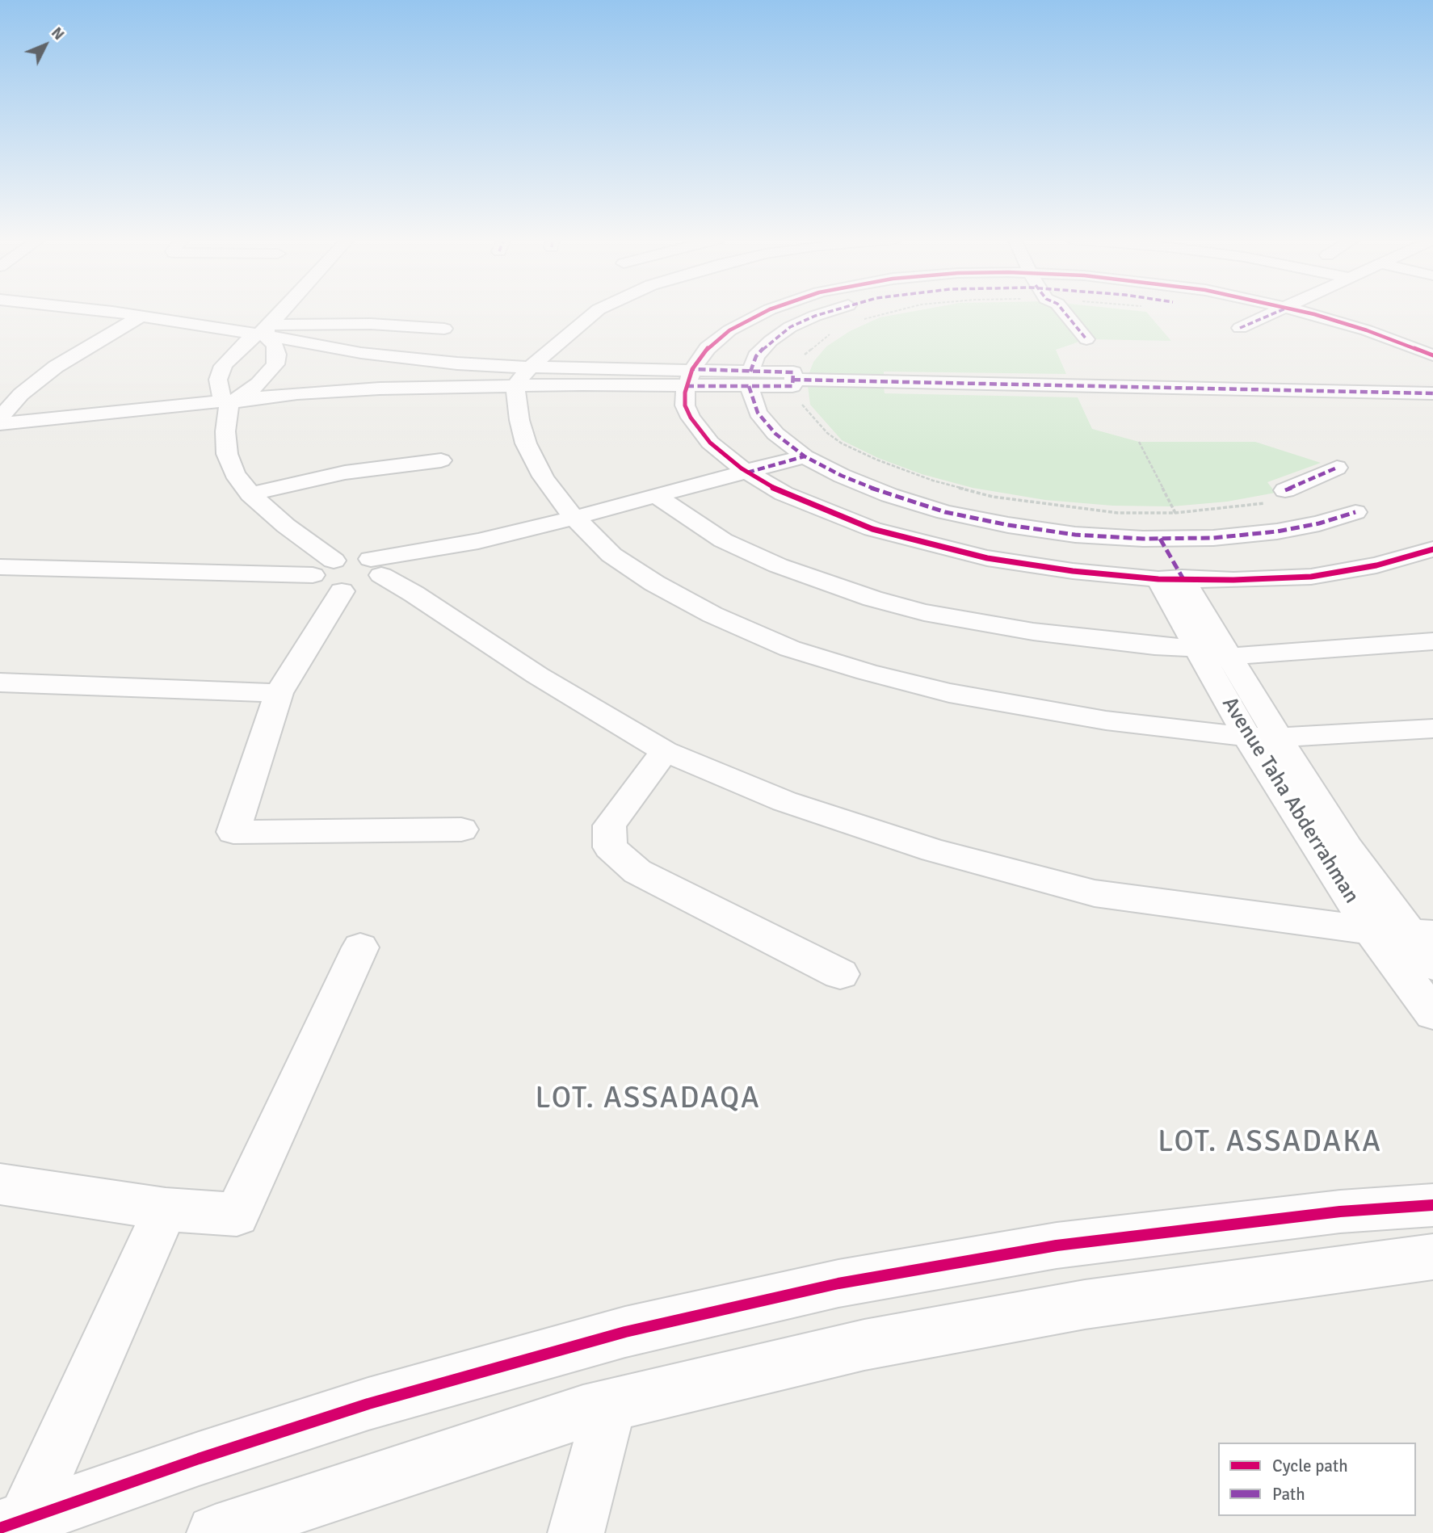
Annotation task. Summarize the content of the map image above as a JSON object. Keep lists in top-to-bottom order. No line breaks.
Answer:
{"streets":{"street":["Avenue Taha Abderrahman"]},"districts":["LOT. ASSADAQA","LOT. ASSADAKA"],"legend":["Cycle path","Path"],"north":"top right"}
